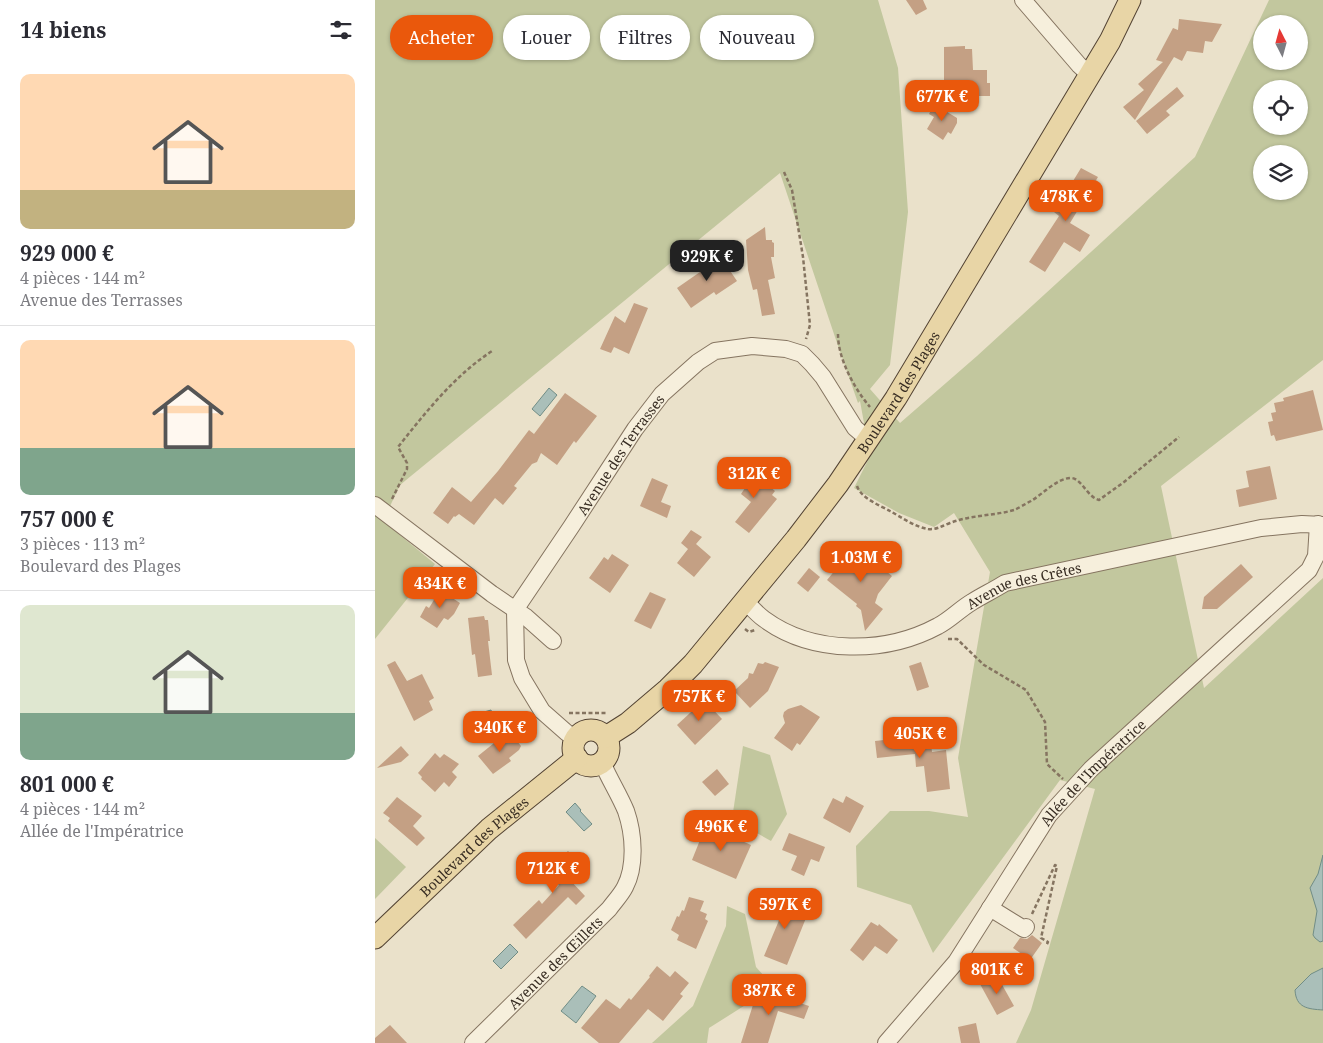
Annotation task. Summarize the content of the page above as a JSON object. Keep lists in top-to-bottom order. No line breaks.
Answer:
{"streets":{"main road":["Boulevard des Plages"],"street":["Avenue des Terrasses","Avenue des Crêtes","Allée de l'Impératrice","Avenue des Œillets"]},"crossings":[["Boulevard des Plages","Avenue des Crêtes"],["Boulevard des Plages","Avenue des Œillets"],["Avenue des Crêtes","Allée de l'Impératrice"]],"north":"top","page":{"heading":"14 biens","chip":["Acheter","Louer","Filtres","Nouveau"],"list":[{"name":"929 000 €","note":"4 pièces · 144 m² · Avenue des Terrasses"},{"name":"757 000 €","note":"3 pièces · 113 m² · Boulevard des Plages"},{"name":"801 000 €","note":"4 pièces · 144 m² · Allée de l'Impératrice"}],"price":["677K €","478K €","929K €","312K €","1.03M €","434K €","757K €","340K €","405K €","496K €","712K €","597K €","801K €","387K €"]}}
